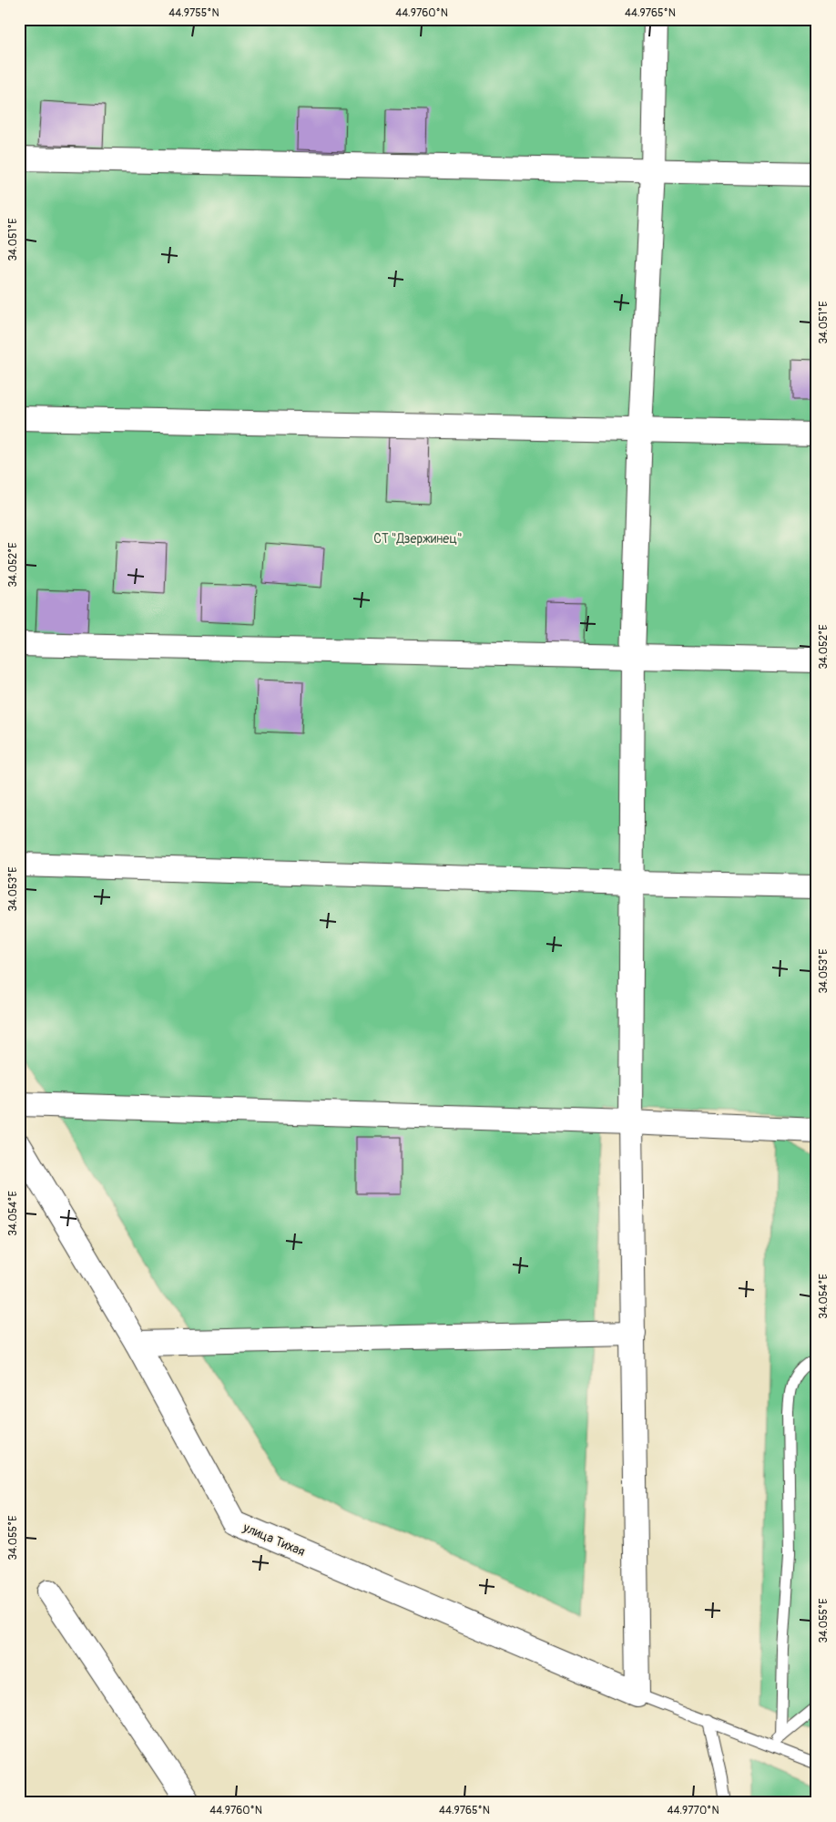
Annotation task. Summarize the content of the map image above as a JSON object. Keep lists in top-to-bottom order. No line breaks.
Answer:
{"streets":{"street":["улица Тихая"]},"parks":["СТ \"Дзержинец\""],"coordinates":["44.9755°N","44.9760°N","44.9765°N","34.051°E","34.052°E","34.053°E","34.054°E","34.055°E","44.9770°N"]}
